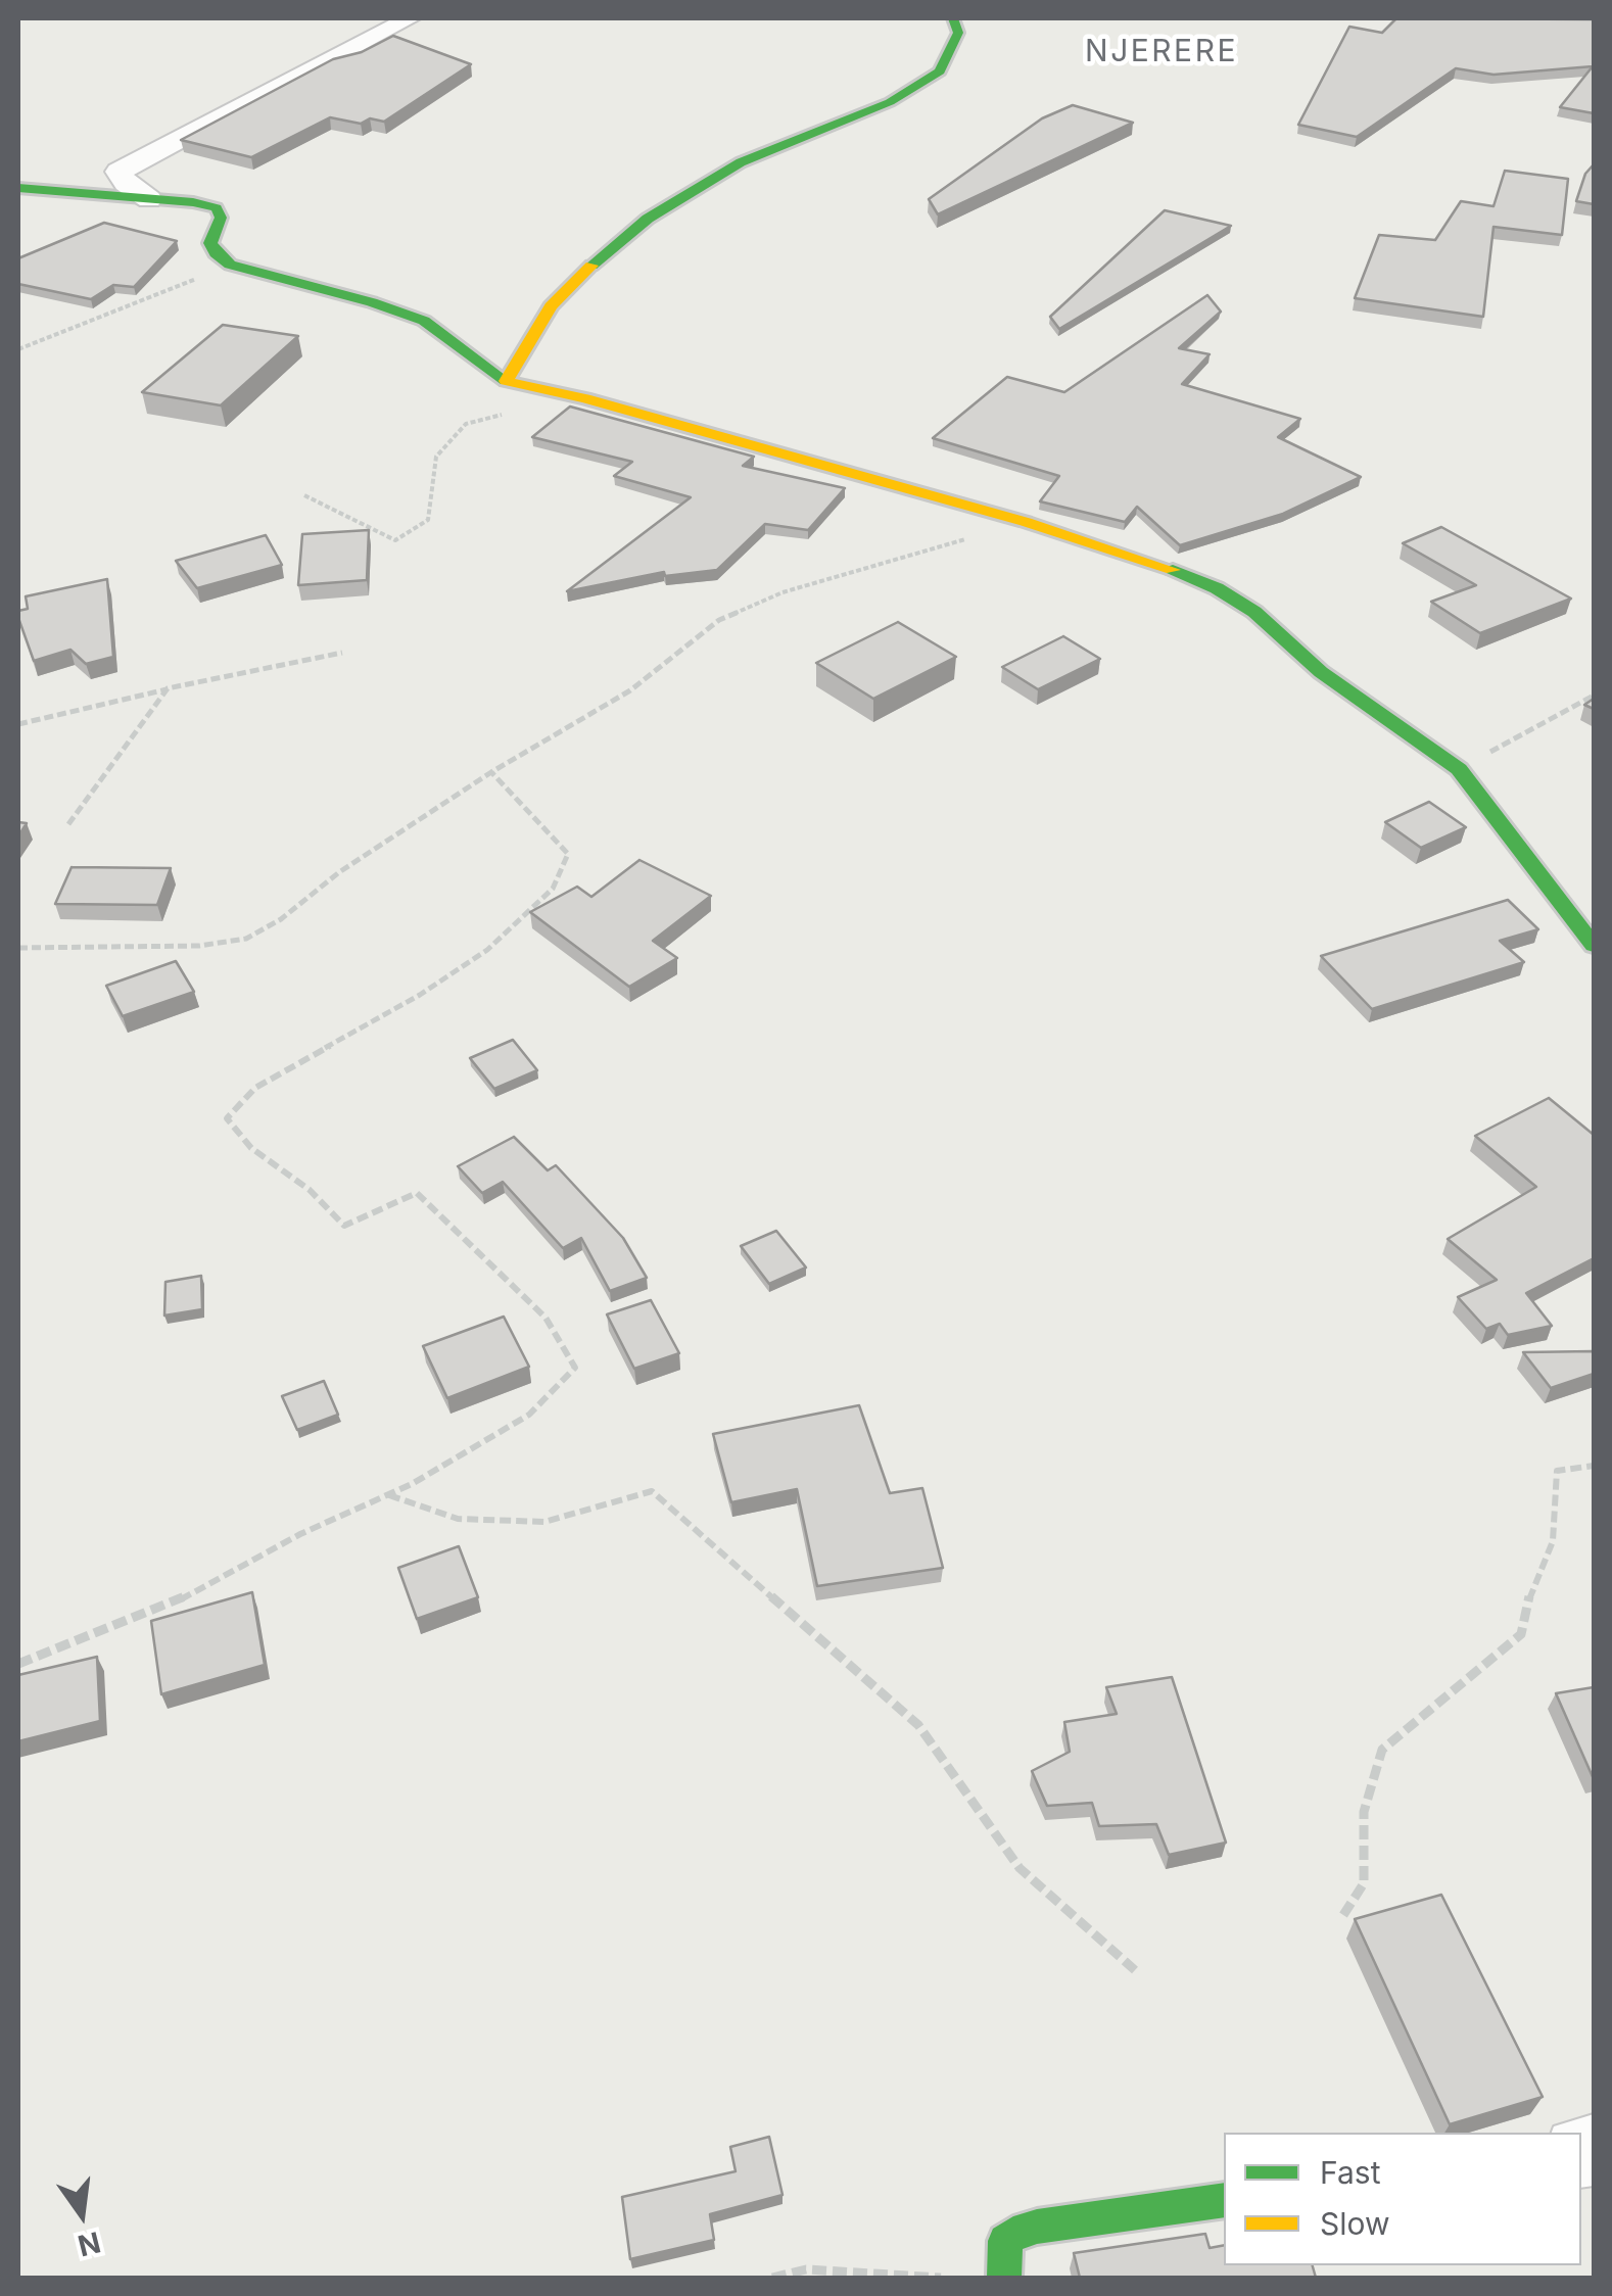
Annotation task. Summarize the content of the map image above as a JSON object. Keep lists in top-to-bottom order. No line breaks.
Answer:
{"districts":["NJERERE"],"legend":["Fast","Slow"],"north":"bottom"}
